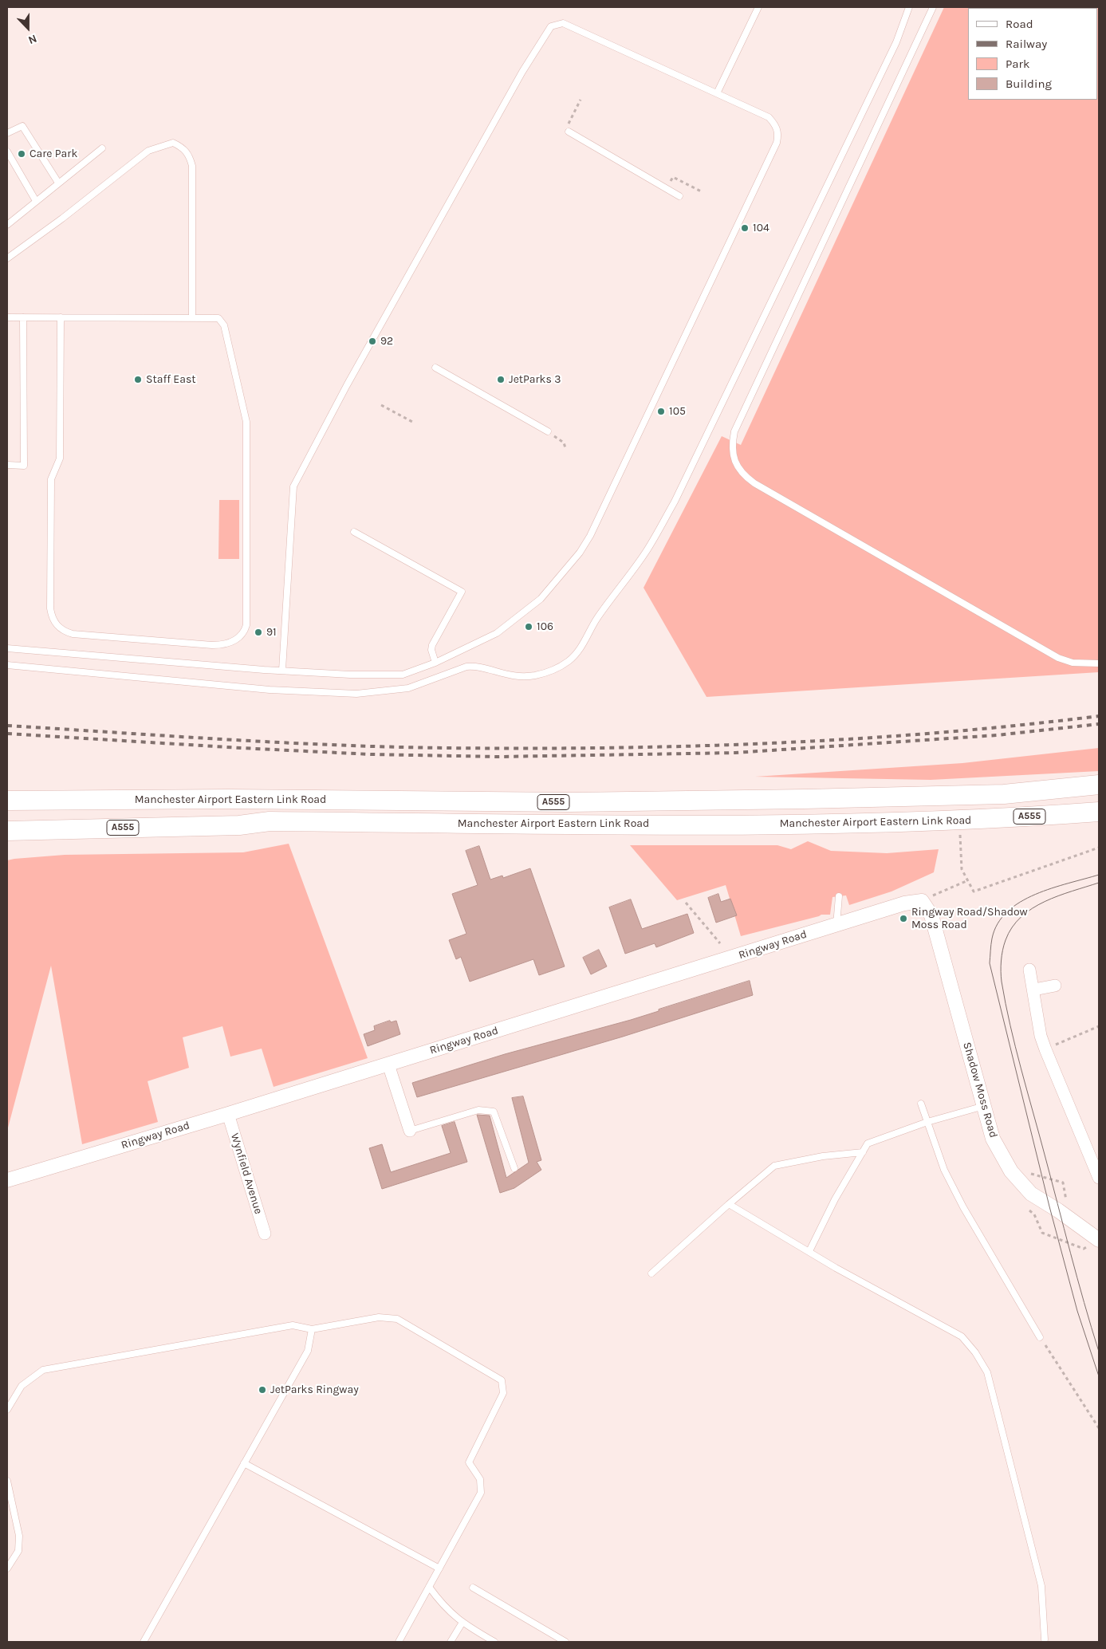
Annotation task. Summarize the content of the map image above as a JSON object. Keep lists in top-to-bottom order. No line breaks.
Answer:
{"streets":{"highway":["Manchester Airport Eastern Link Road","A555"],"street":["Ringway Road","Shadow Moss Road","Wynfield Avenue"]},"crossings":[["Ringway Road","Shadow Moss Road"],["Ringway Road","Wynfield Avenue"]],"places":["Care Park","104","92","Staff East","JetParks 3","105","106","91","Ringway Road/Shadow Moss Road","JetParks Ringway"],"legend":["Road","Railway","Park","Building"],"north":"bottom"}
